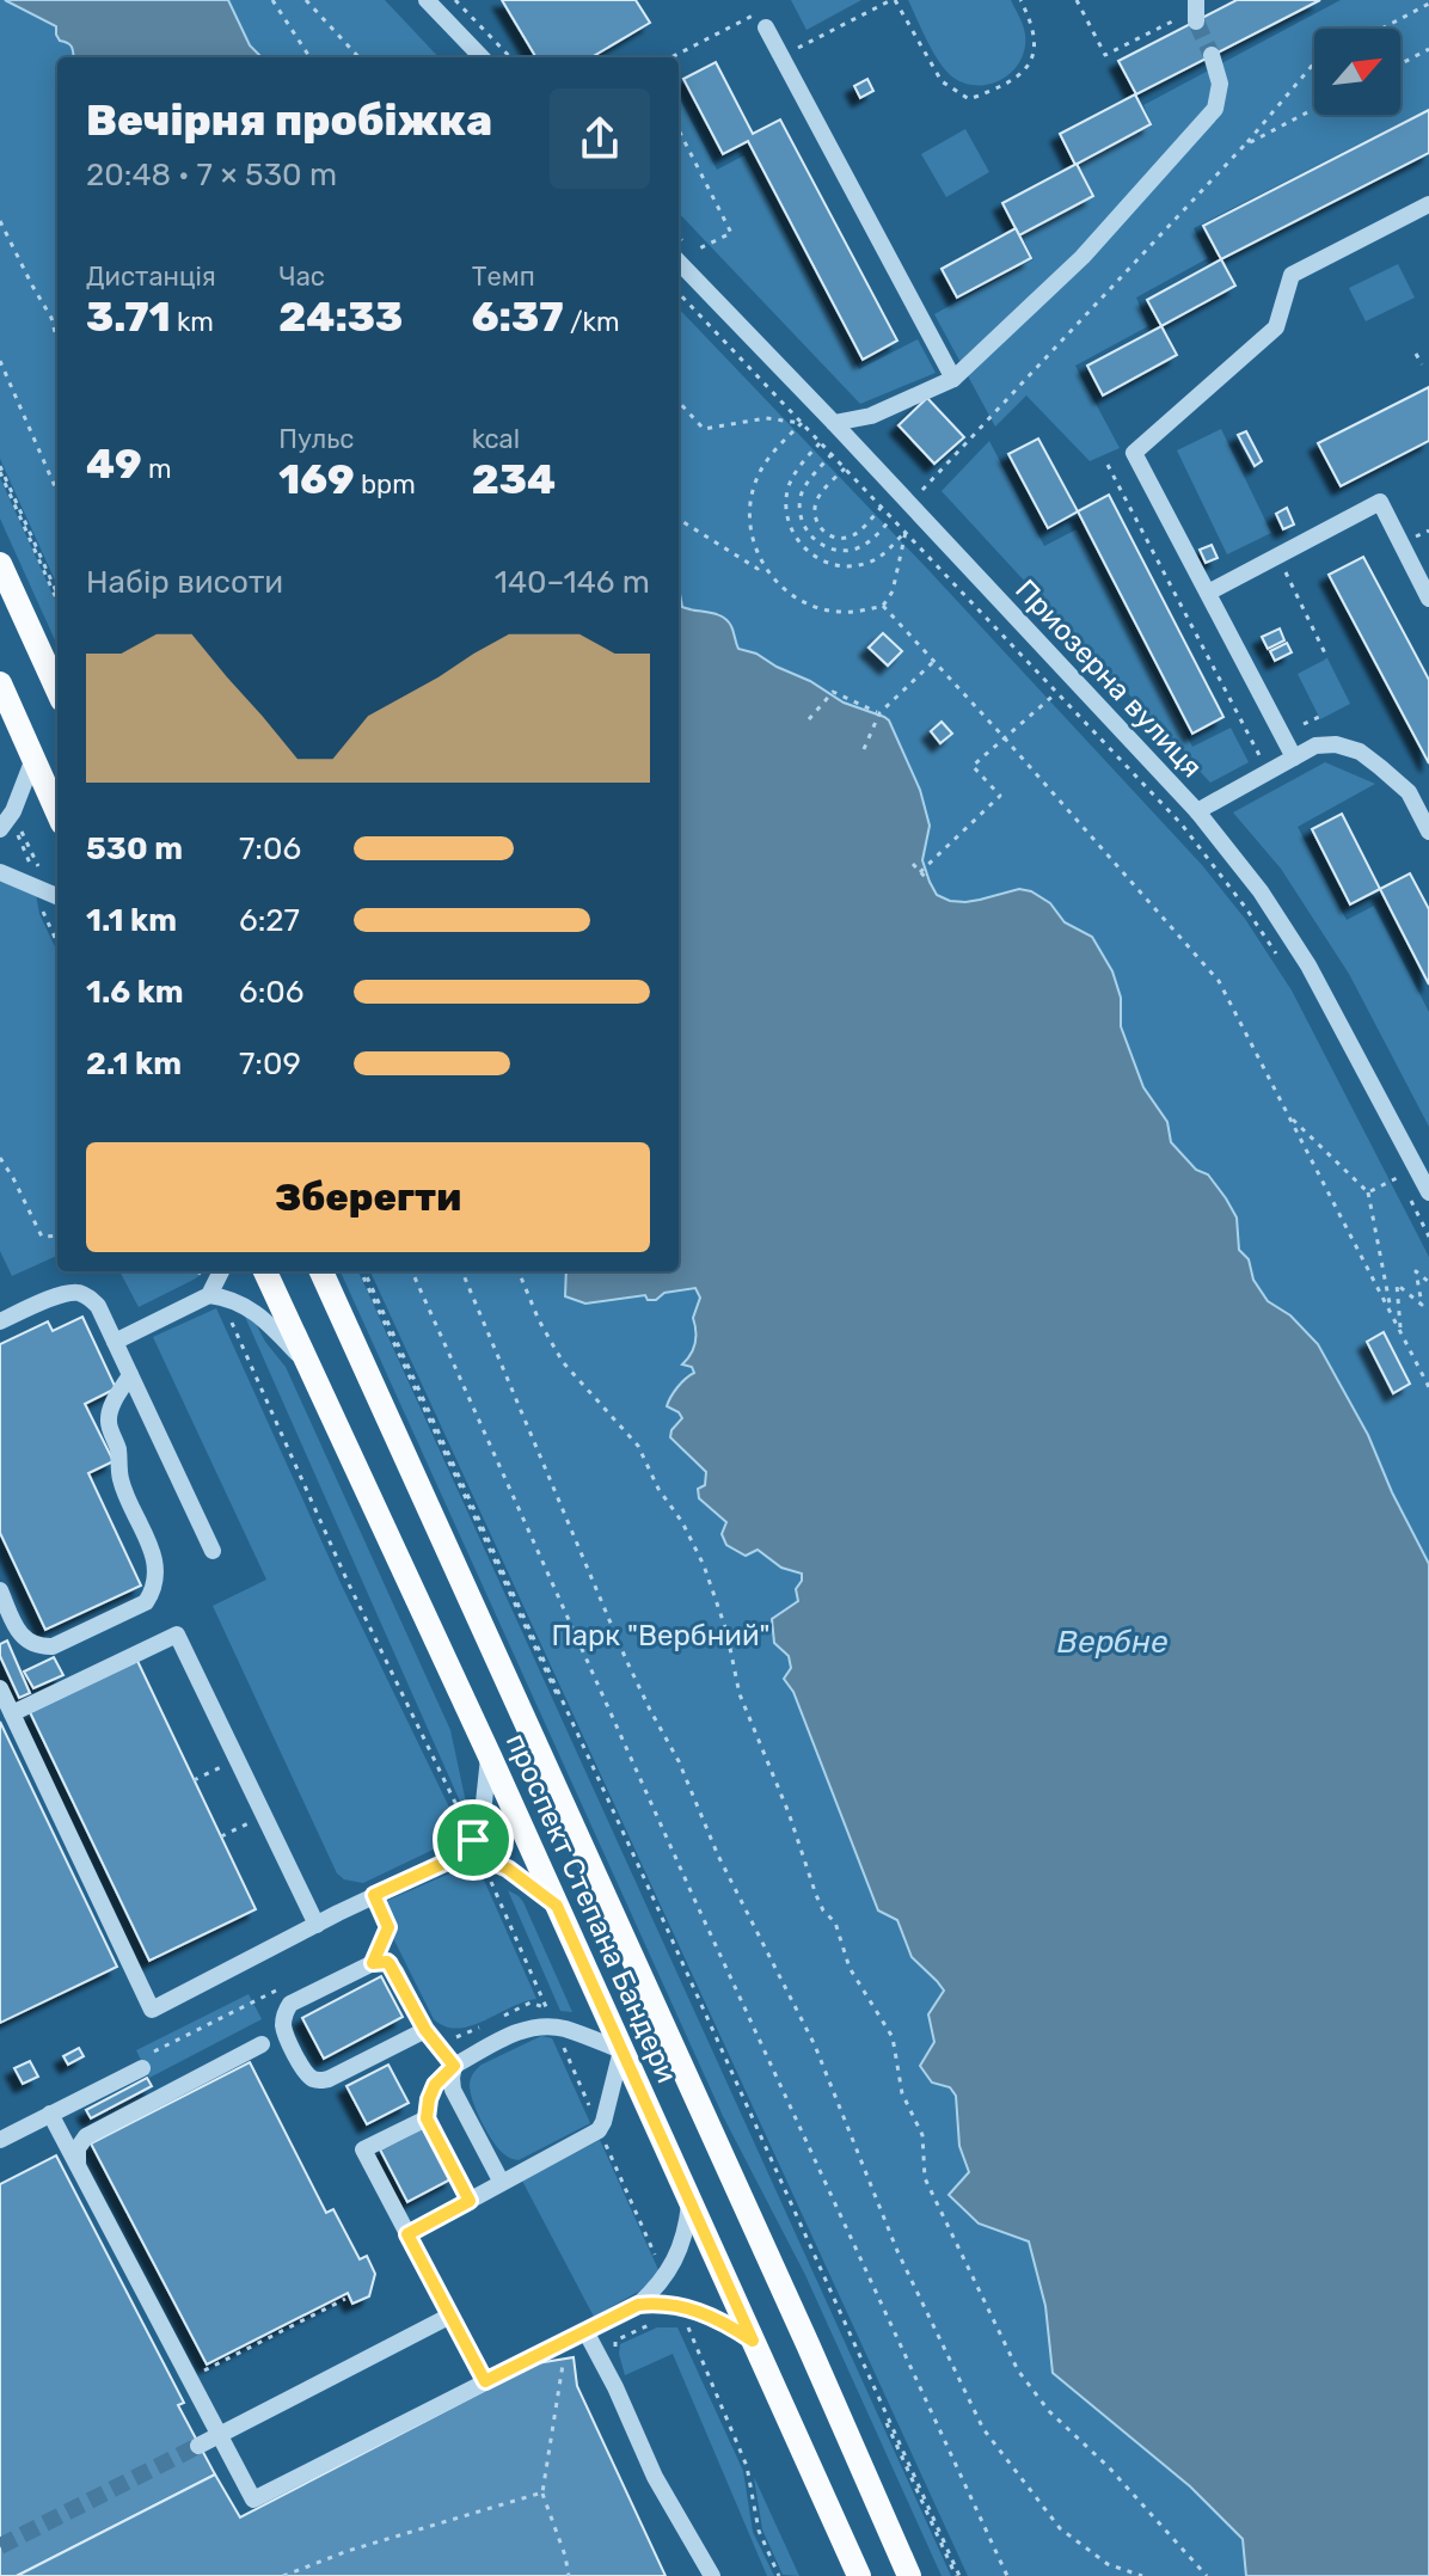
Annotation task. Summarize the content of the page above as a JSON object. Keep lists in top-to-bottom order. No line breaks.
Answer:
{"streets":{"main road":["проспект Степана Бандери"],"street":["Приозерна вулиця"]},"water":["Вербне"],"parks":["Парк \"Вербний\""],"north":"top right","page":{"heading":["Вечірня пробіжка","20:48 · 7 × 530 m"],"stats":[["Дистанція","3.71 km"],["Час","24:33"],["Темп","6:37 /km"],["49 m"],["Пульс","169 bpm"],["kcal","234"]],"chart":["Набір висоти","140–146 m"],"list":[{"name":"530 m","note":"7:06"},{"name":"1.1 km","note":"6:27"},{"name":"1.6 km","note":"6:06"},{"name":"2.1 km","note":"7:09"}],"buttons":"Зберегти"}}
